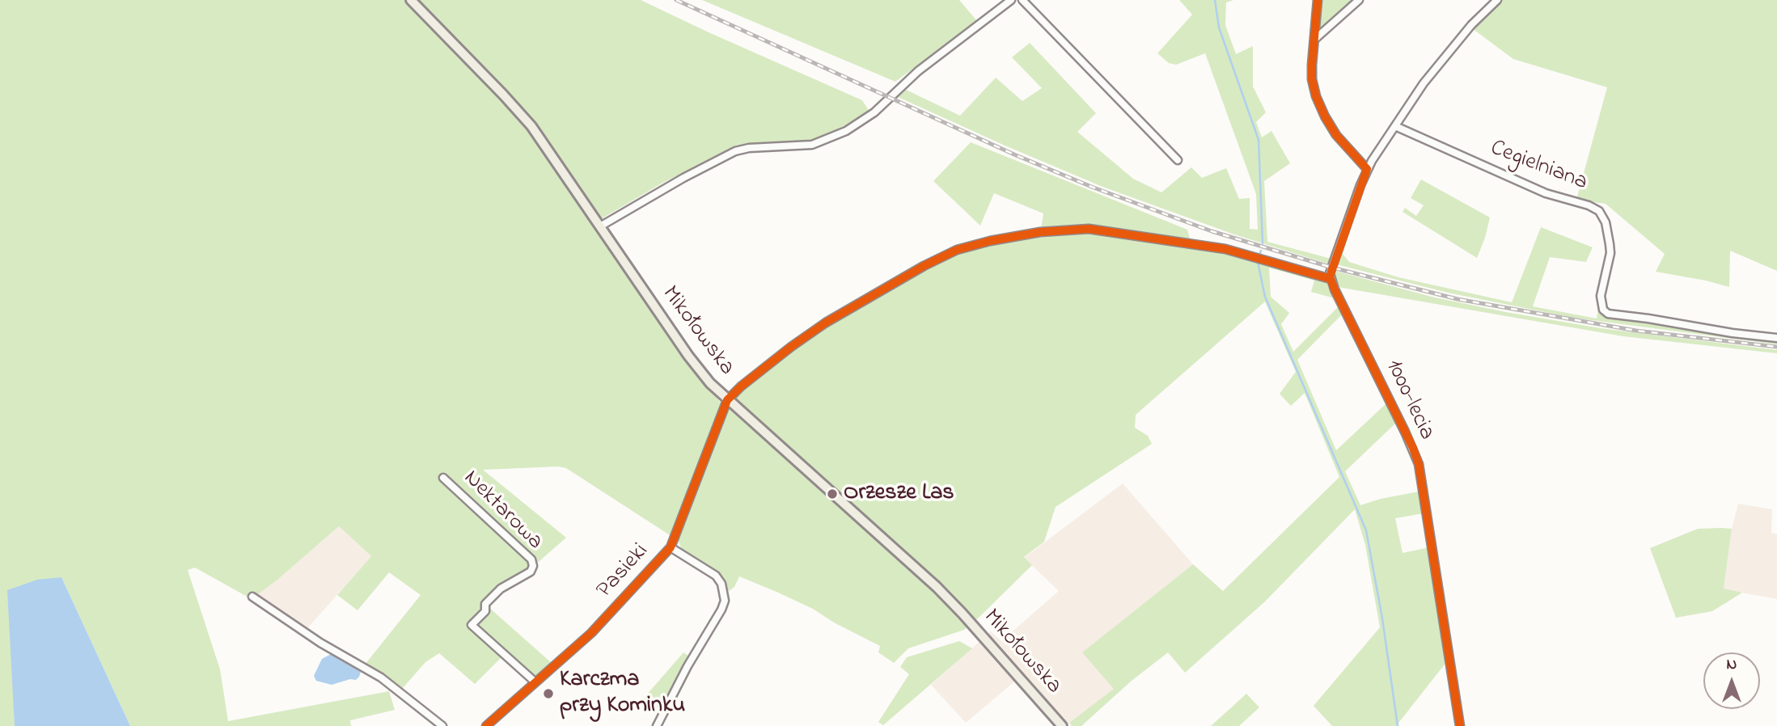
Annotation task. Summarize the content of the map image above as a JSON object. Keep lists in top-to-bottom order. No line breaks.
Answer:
{"streets":{"main road":["Mikołowska"],"street":["Cegielniana","1000-lecia","Nektarowa","Pasieki"]},"crossings":[["Mikołowska","Pasieki"],["Nektarowa","Pasieki"]],"places":["Orzesze Las","Karczma przy Kominku"],"north":"top"}
